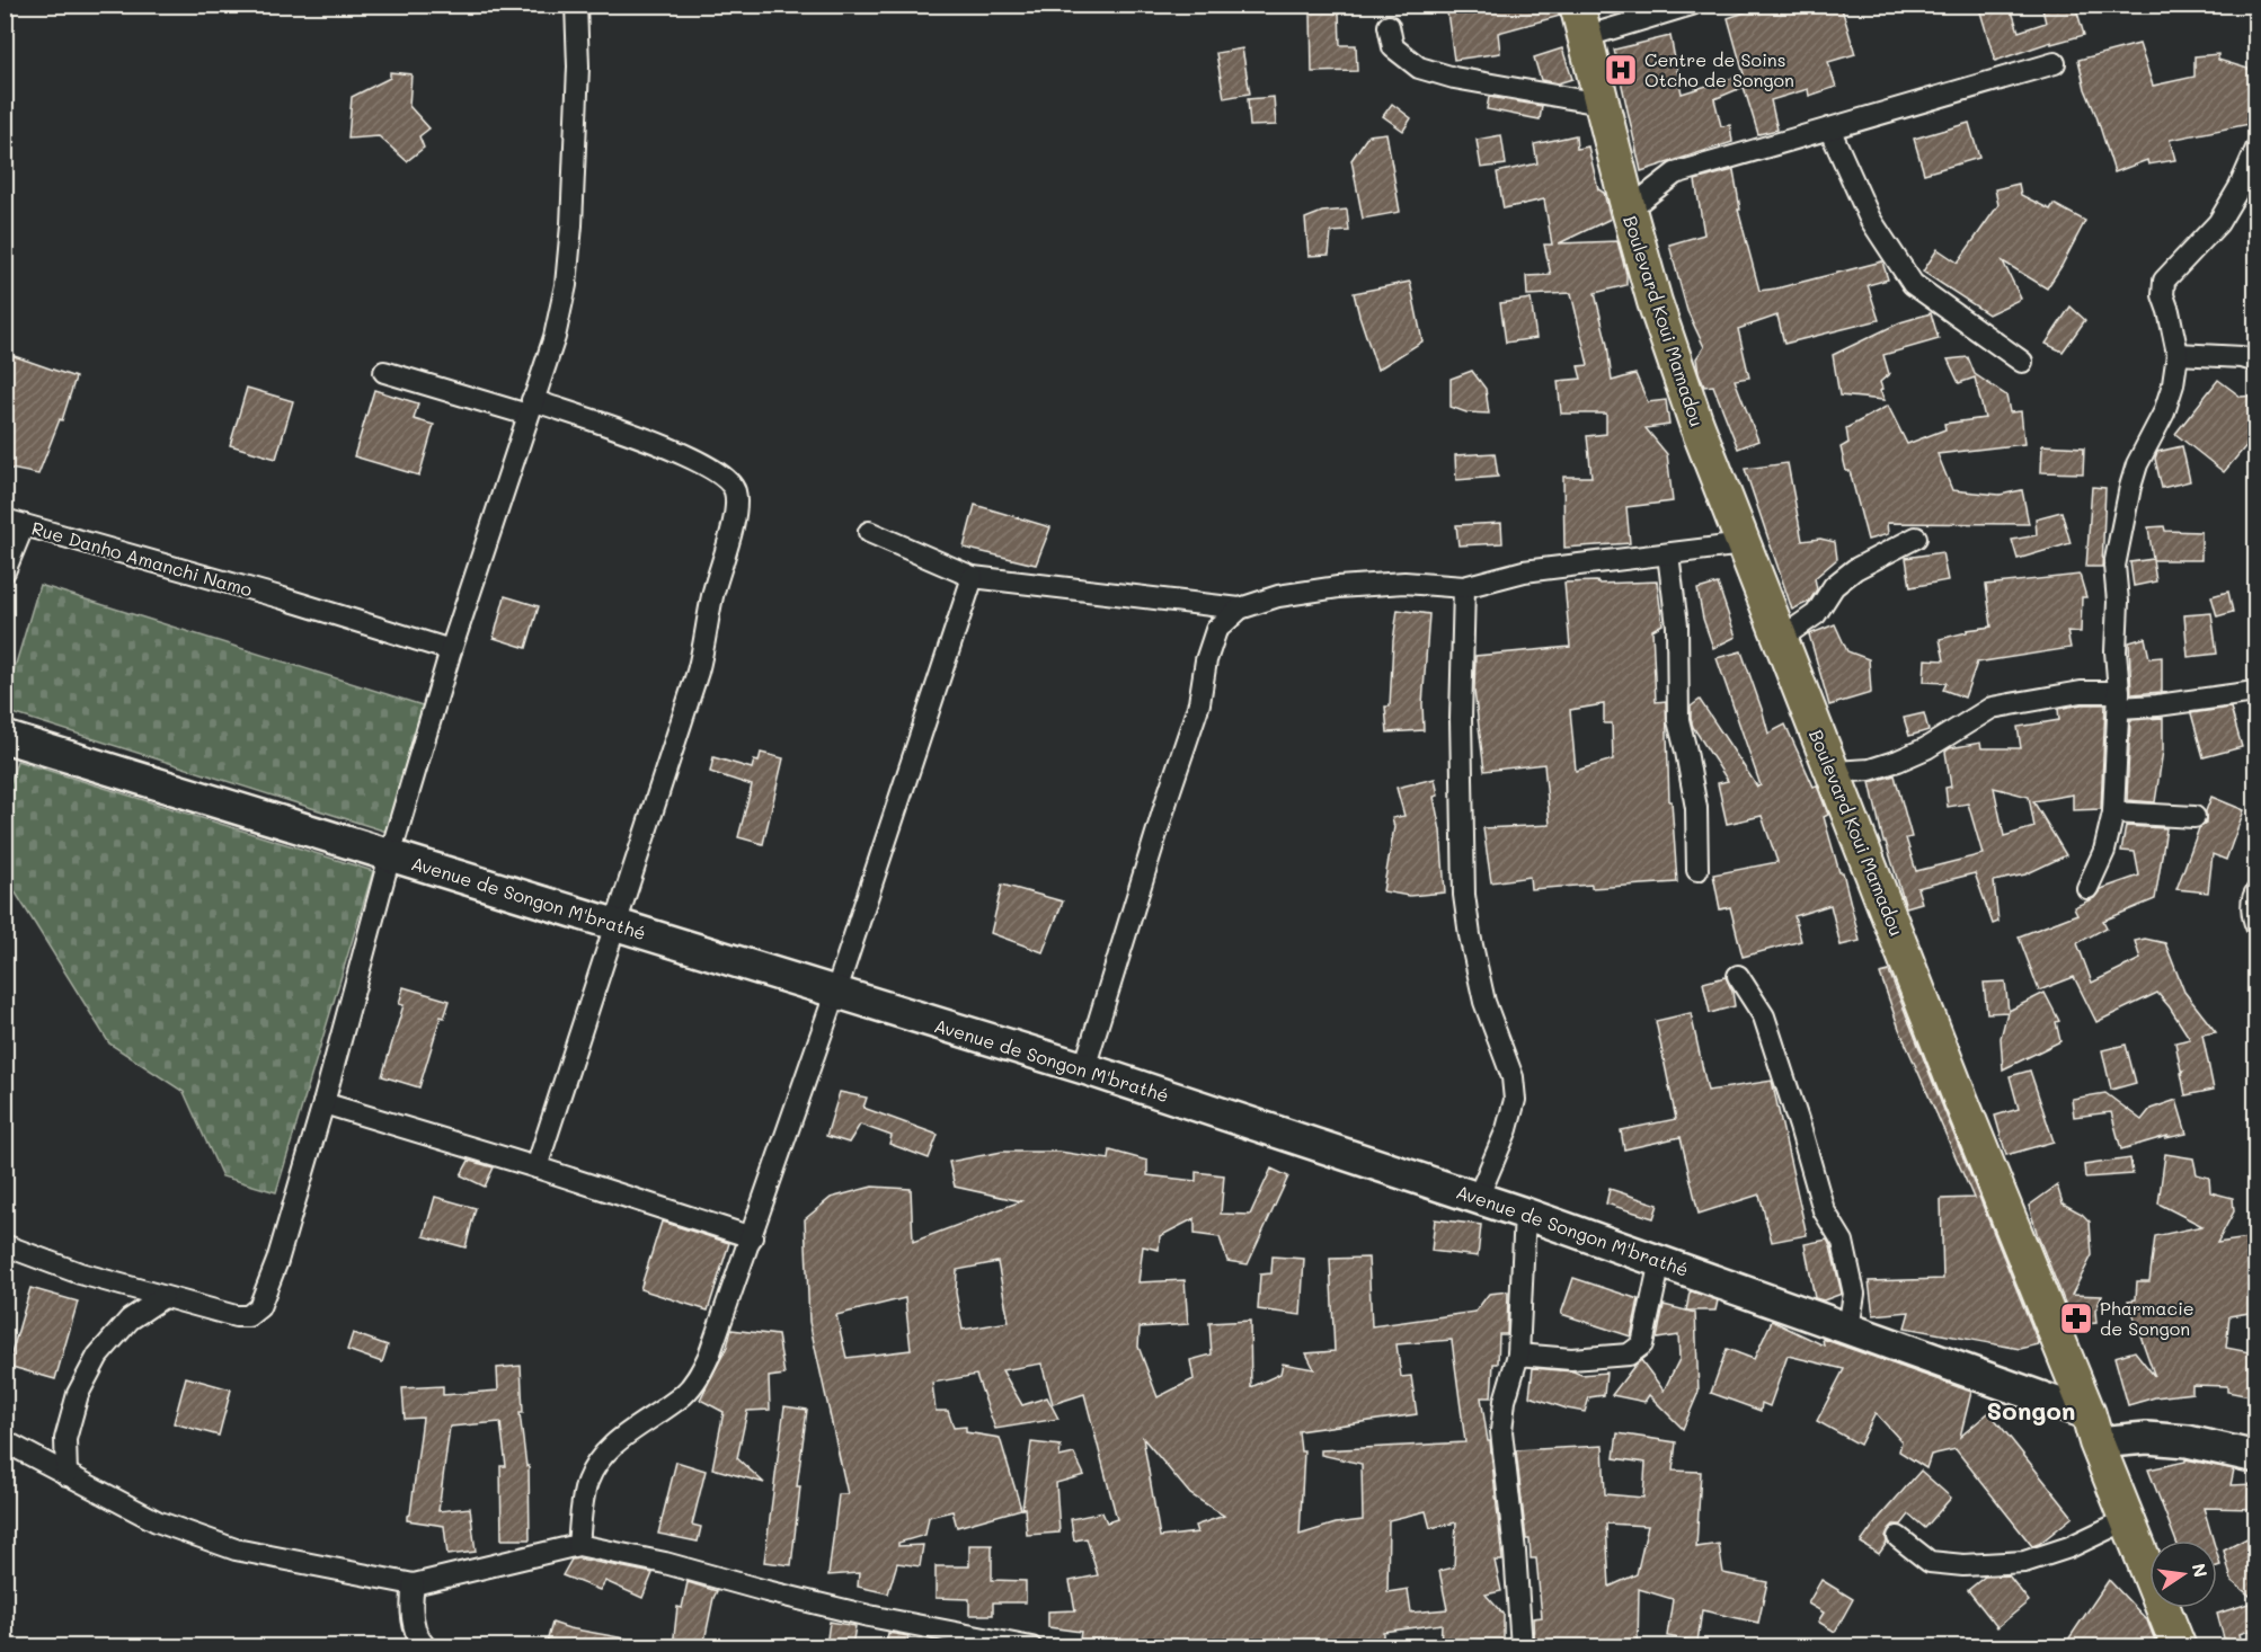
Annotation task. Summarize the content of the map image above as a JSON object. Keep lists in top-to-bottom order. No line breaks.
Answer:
{"streets":{"main road":["Boulevard Koui Mamadou"],"street":["Rue Danho Amanchi Namo","Avenue de Songon M'brathé"]},"crossings":[["Boulevard Koui Mamadou","Avenue de Songon M'brathé"]],"districts":["Songon"],"places":{"hospital":["Centre de Soins Otcho de Songon"],"pharmacy":["Pharmacie de Songon"]},"north":"right"}
